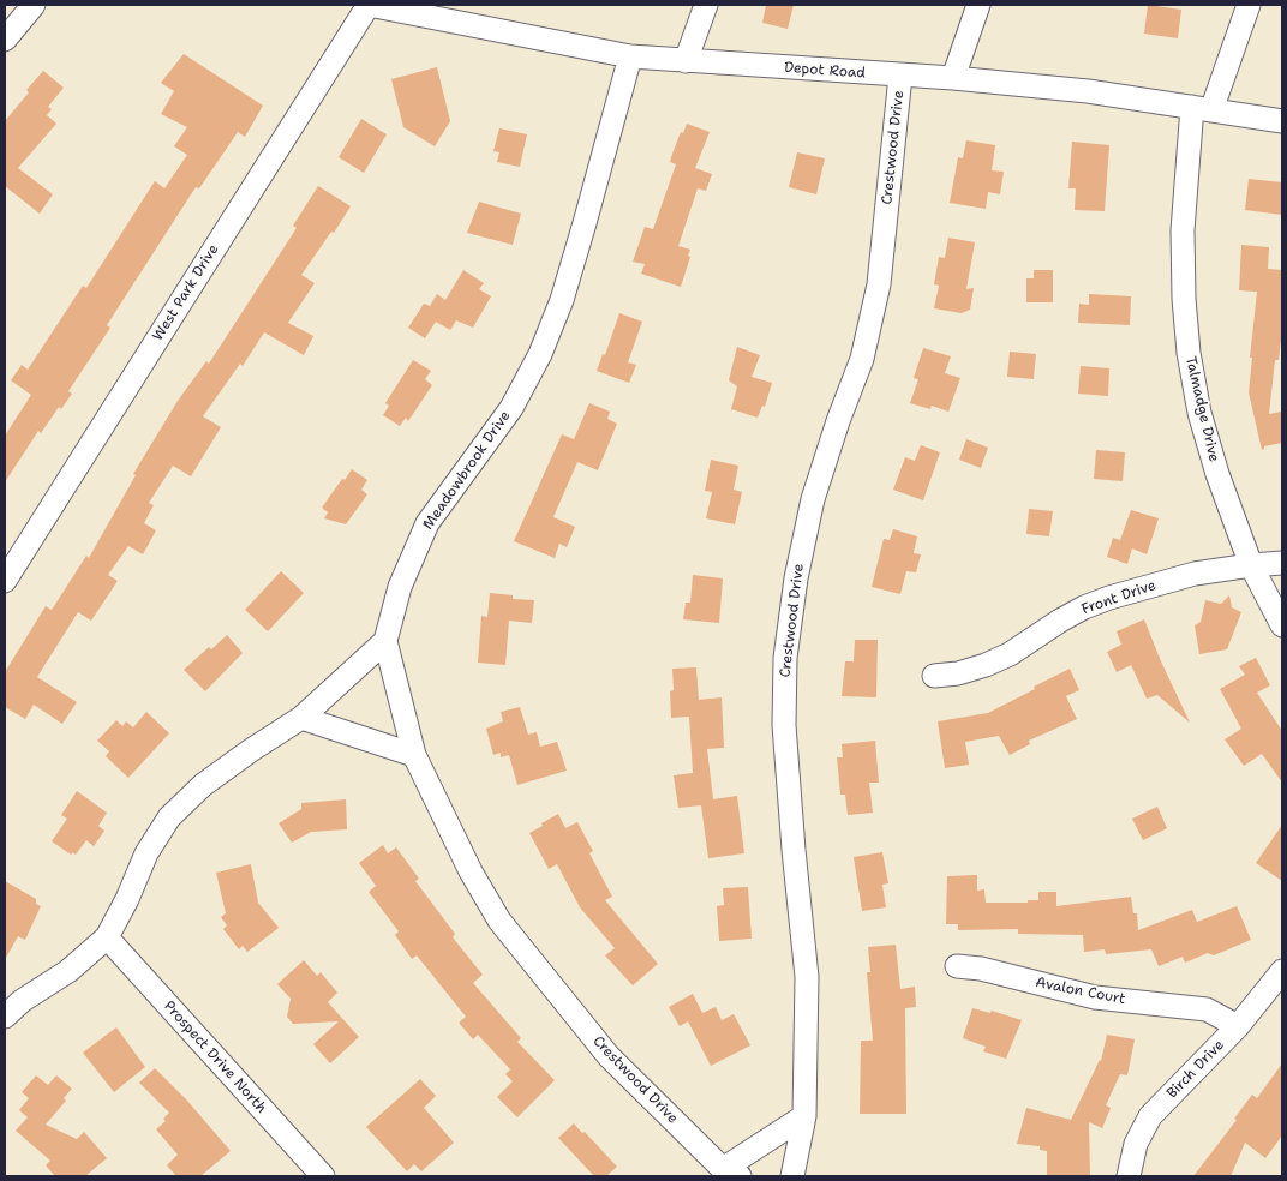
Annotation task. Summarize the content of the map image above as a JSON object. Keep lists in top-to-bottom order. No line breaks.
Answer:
{"streets":{"street":["Depot Road","Crestwood Drive","West Park Drive","Talmadge Drive","Meadowbrook Drive","Front Drive","Avalon Court","Prospect Drive North","Birch Drive"]},"crossings":[["Depot Road","Crestwood Drive"],["Depot Road","West Park Drive"],["Depot Road","Talmadge Drive"],["Depot Road","Meadowbrook Drive"],["Crestwood Drive","Meadowbrook Drive"],["Talmadge Drive","Front Drive"],["Avalon Court","Birch Drive"]]}
